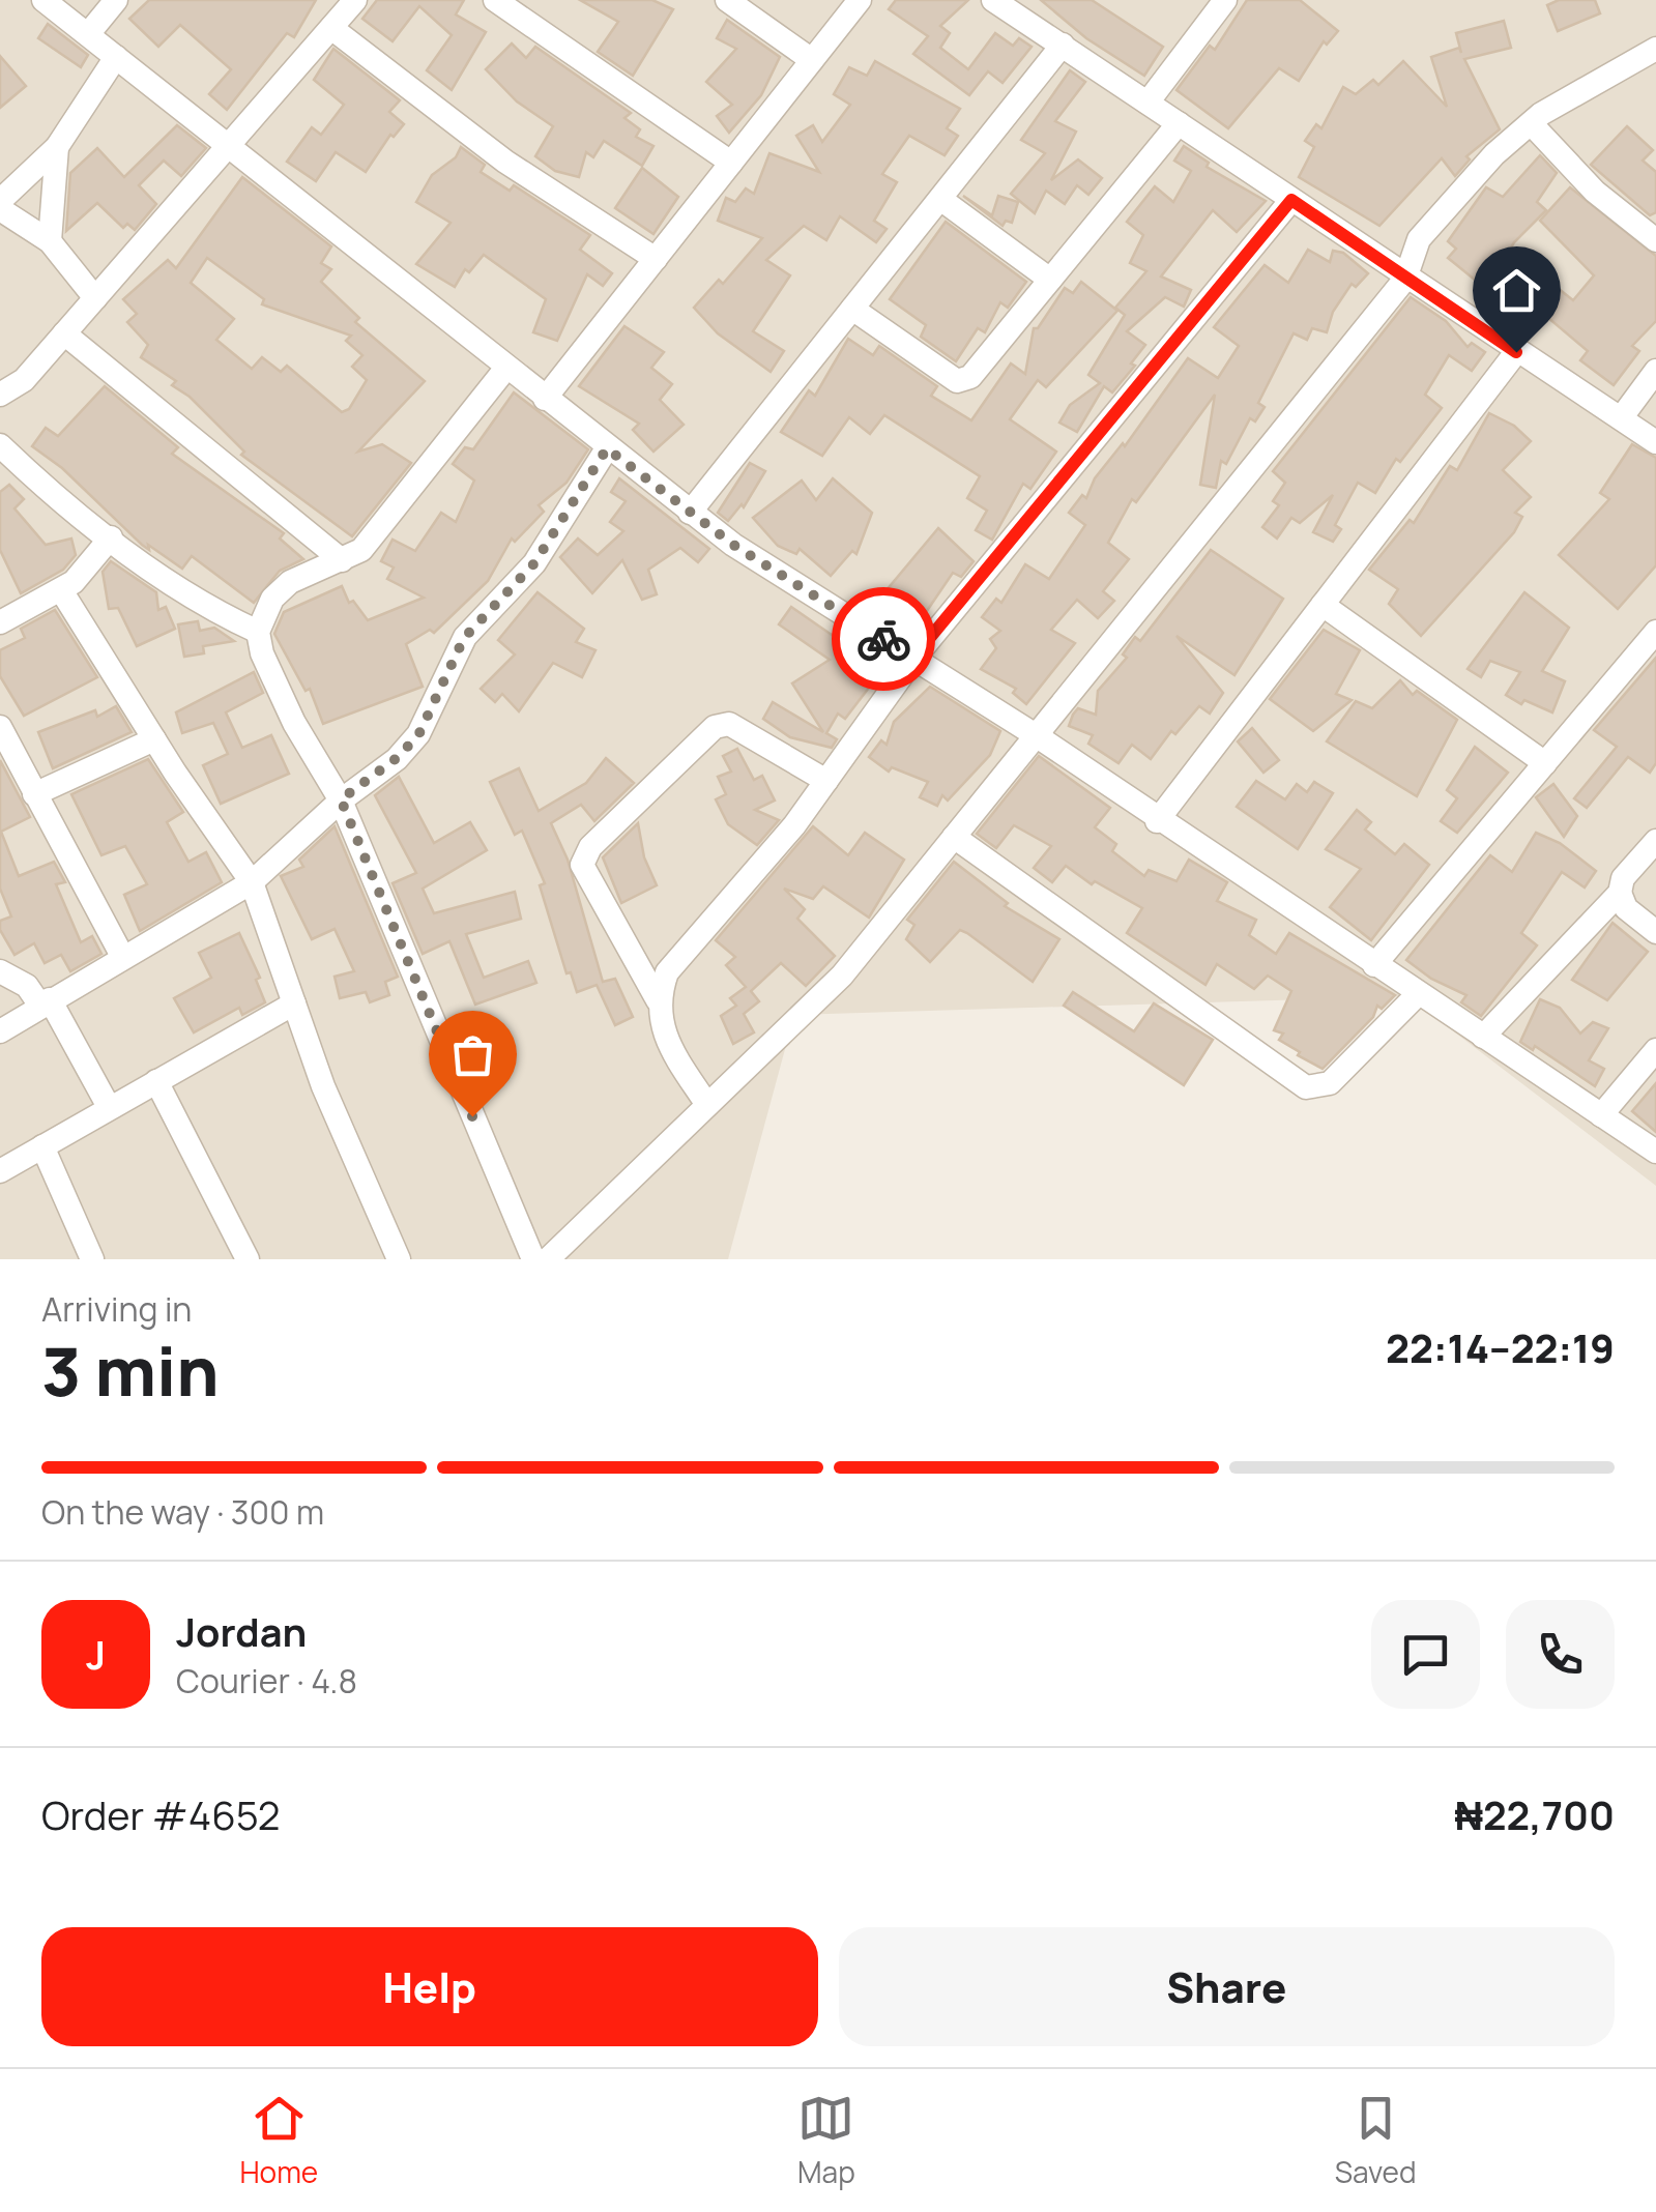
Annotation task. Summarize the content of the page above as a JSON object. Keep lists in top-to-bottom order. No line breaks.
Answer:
{"page":{"heading":["3 min","Arriving in","22:14–22:19"],"panel":["Jordan","Courier · 4.8","Order #4652","₦22,700"],"bar":"On the way · 300 m","round":"J","buttons":["Help","Share"],"tabs":["Home","Map","Saved"]}}
